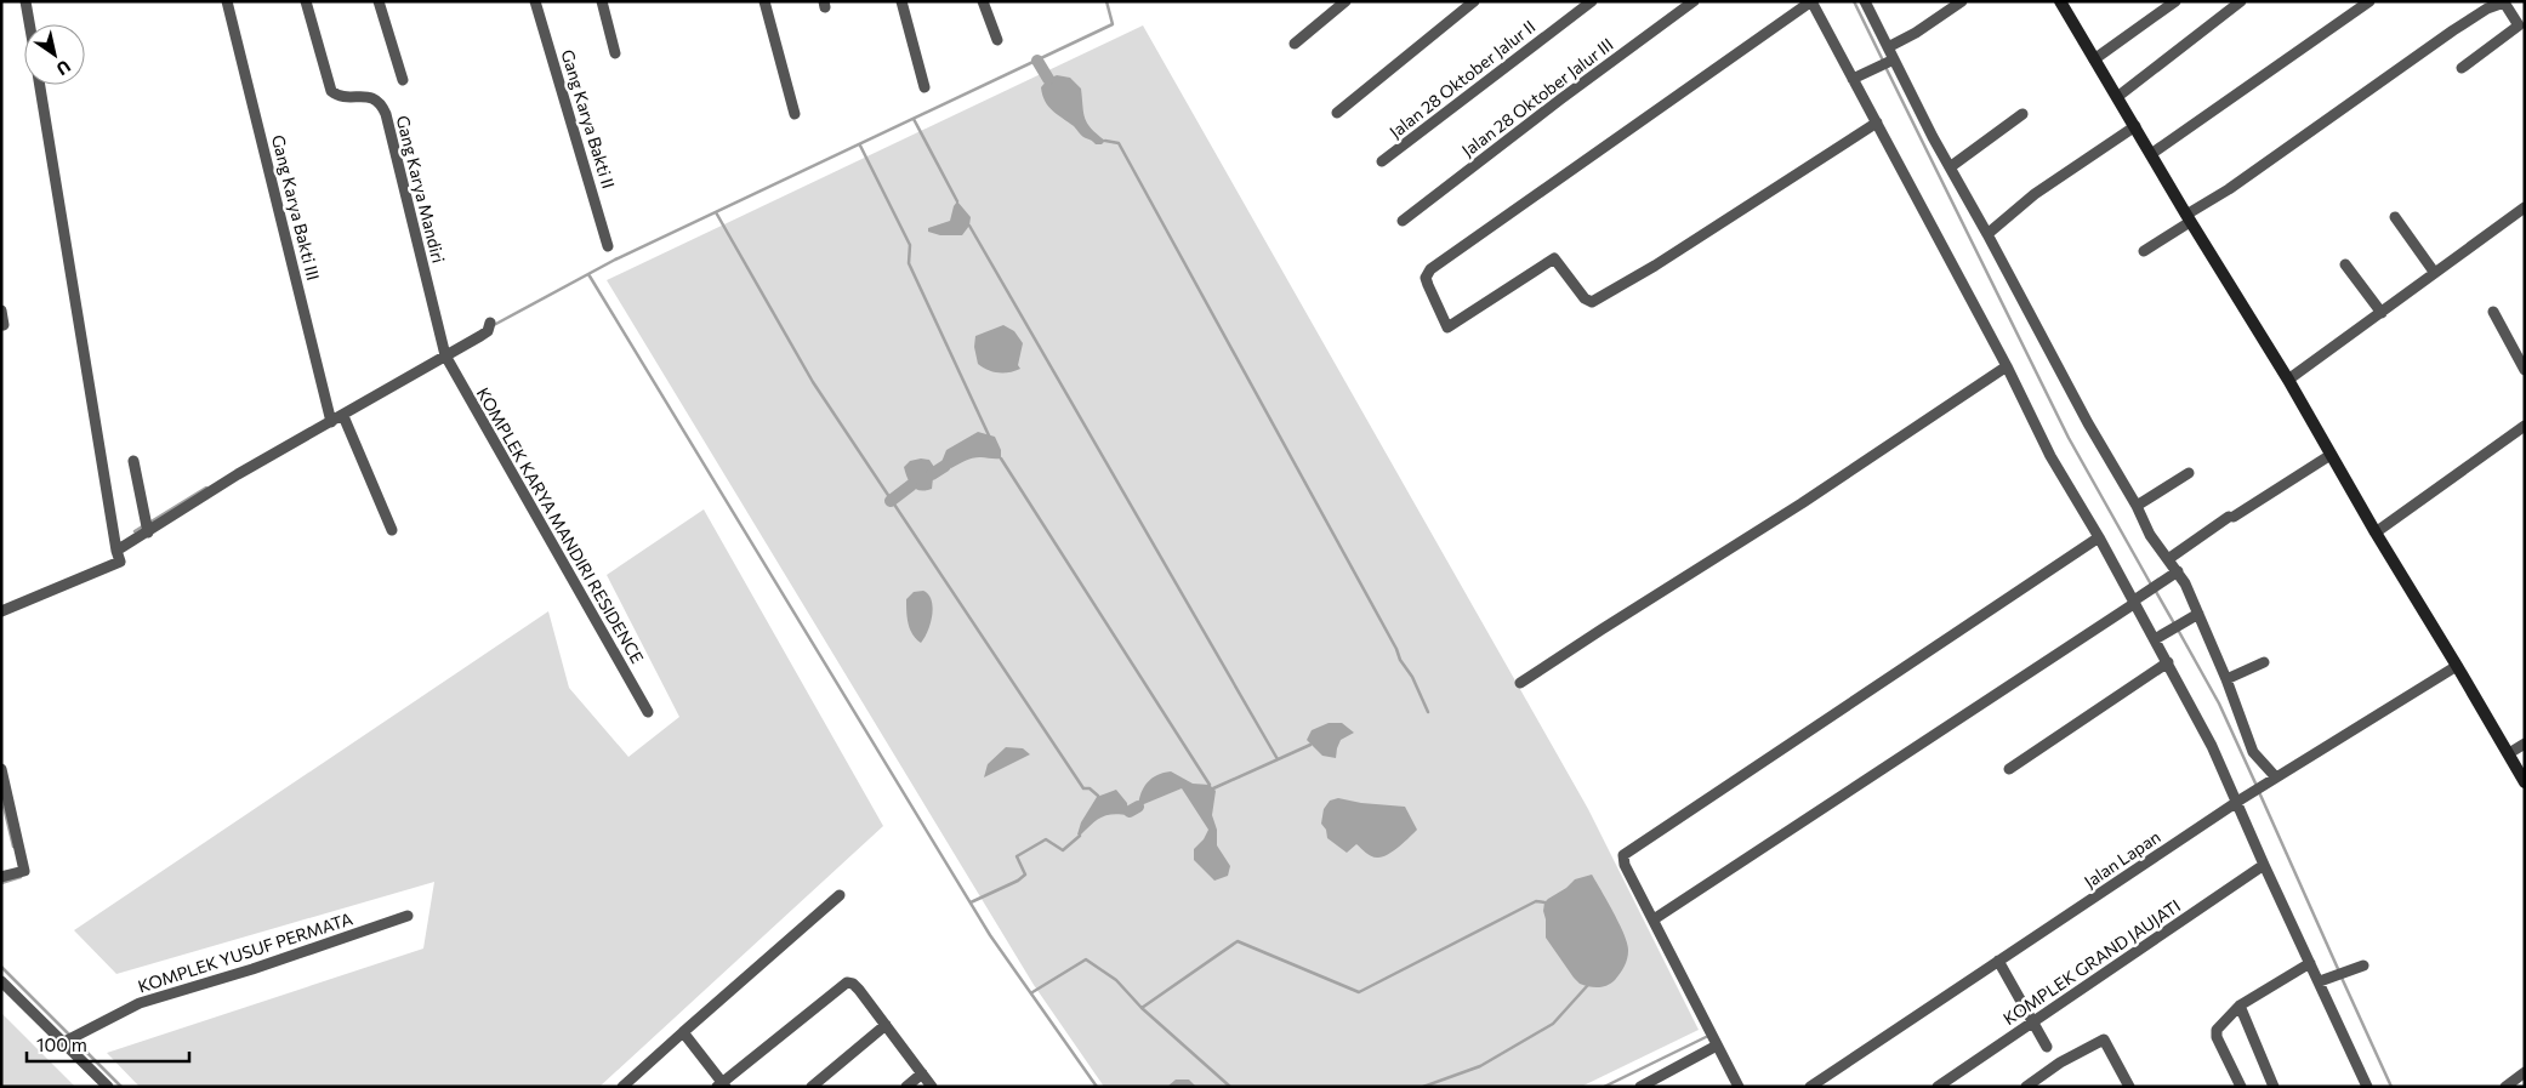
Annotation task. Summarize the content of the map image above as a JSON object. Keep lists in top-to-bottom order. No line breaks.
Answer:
{"streets":{"street":["Jalan 28 Oktober Jalur II","Jalan 28 Oktober Jalur III","Gang Karya Bakti II","Gang Karya Mandiri","Gang Karya Bakti III","KOMPLEK KARYA MANDIRI RESIDENCE","Jalan Lapan","KOMPLEK YUSUF PERMATA","KOMPLEK GRAND JAUJATI"]},"crossings":[["Gang Karya Mandiri","KOMPLEK KARYA MANDIRI RESIDENCE"]],"scale_bar":"100 m","north":"bottom right"}
